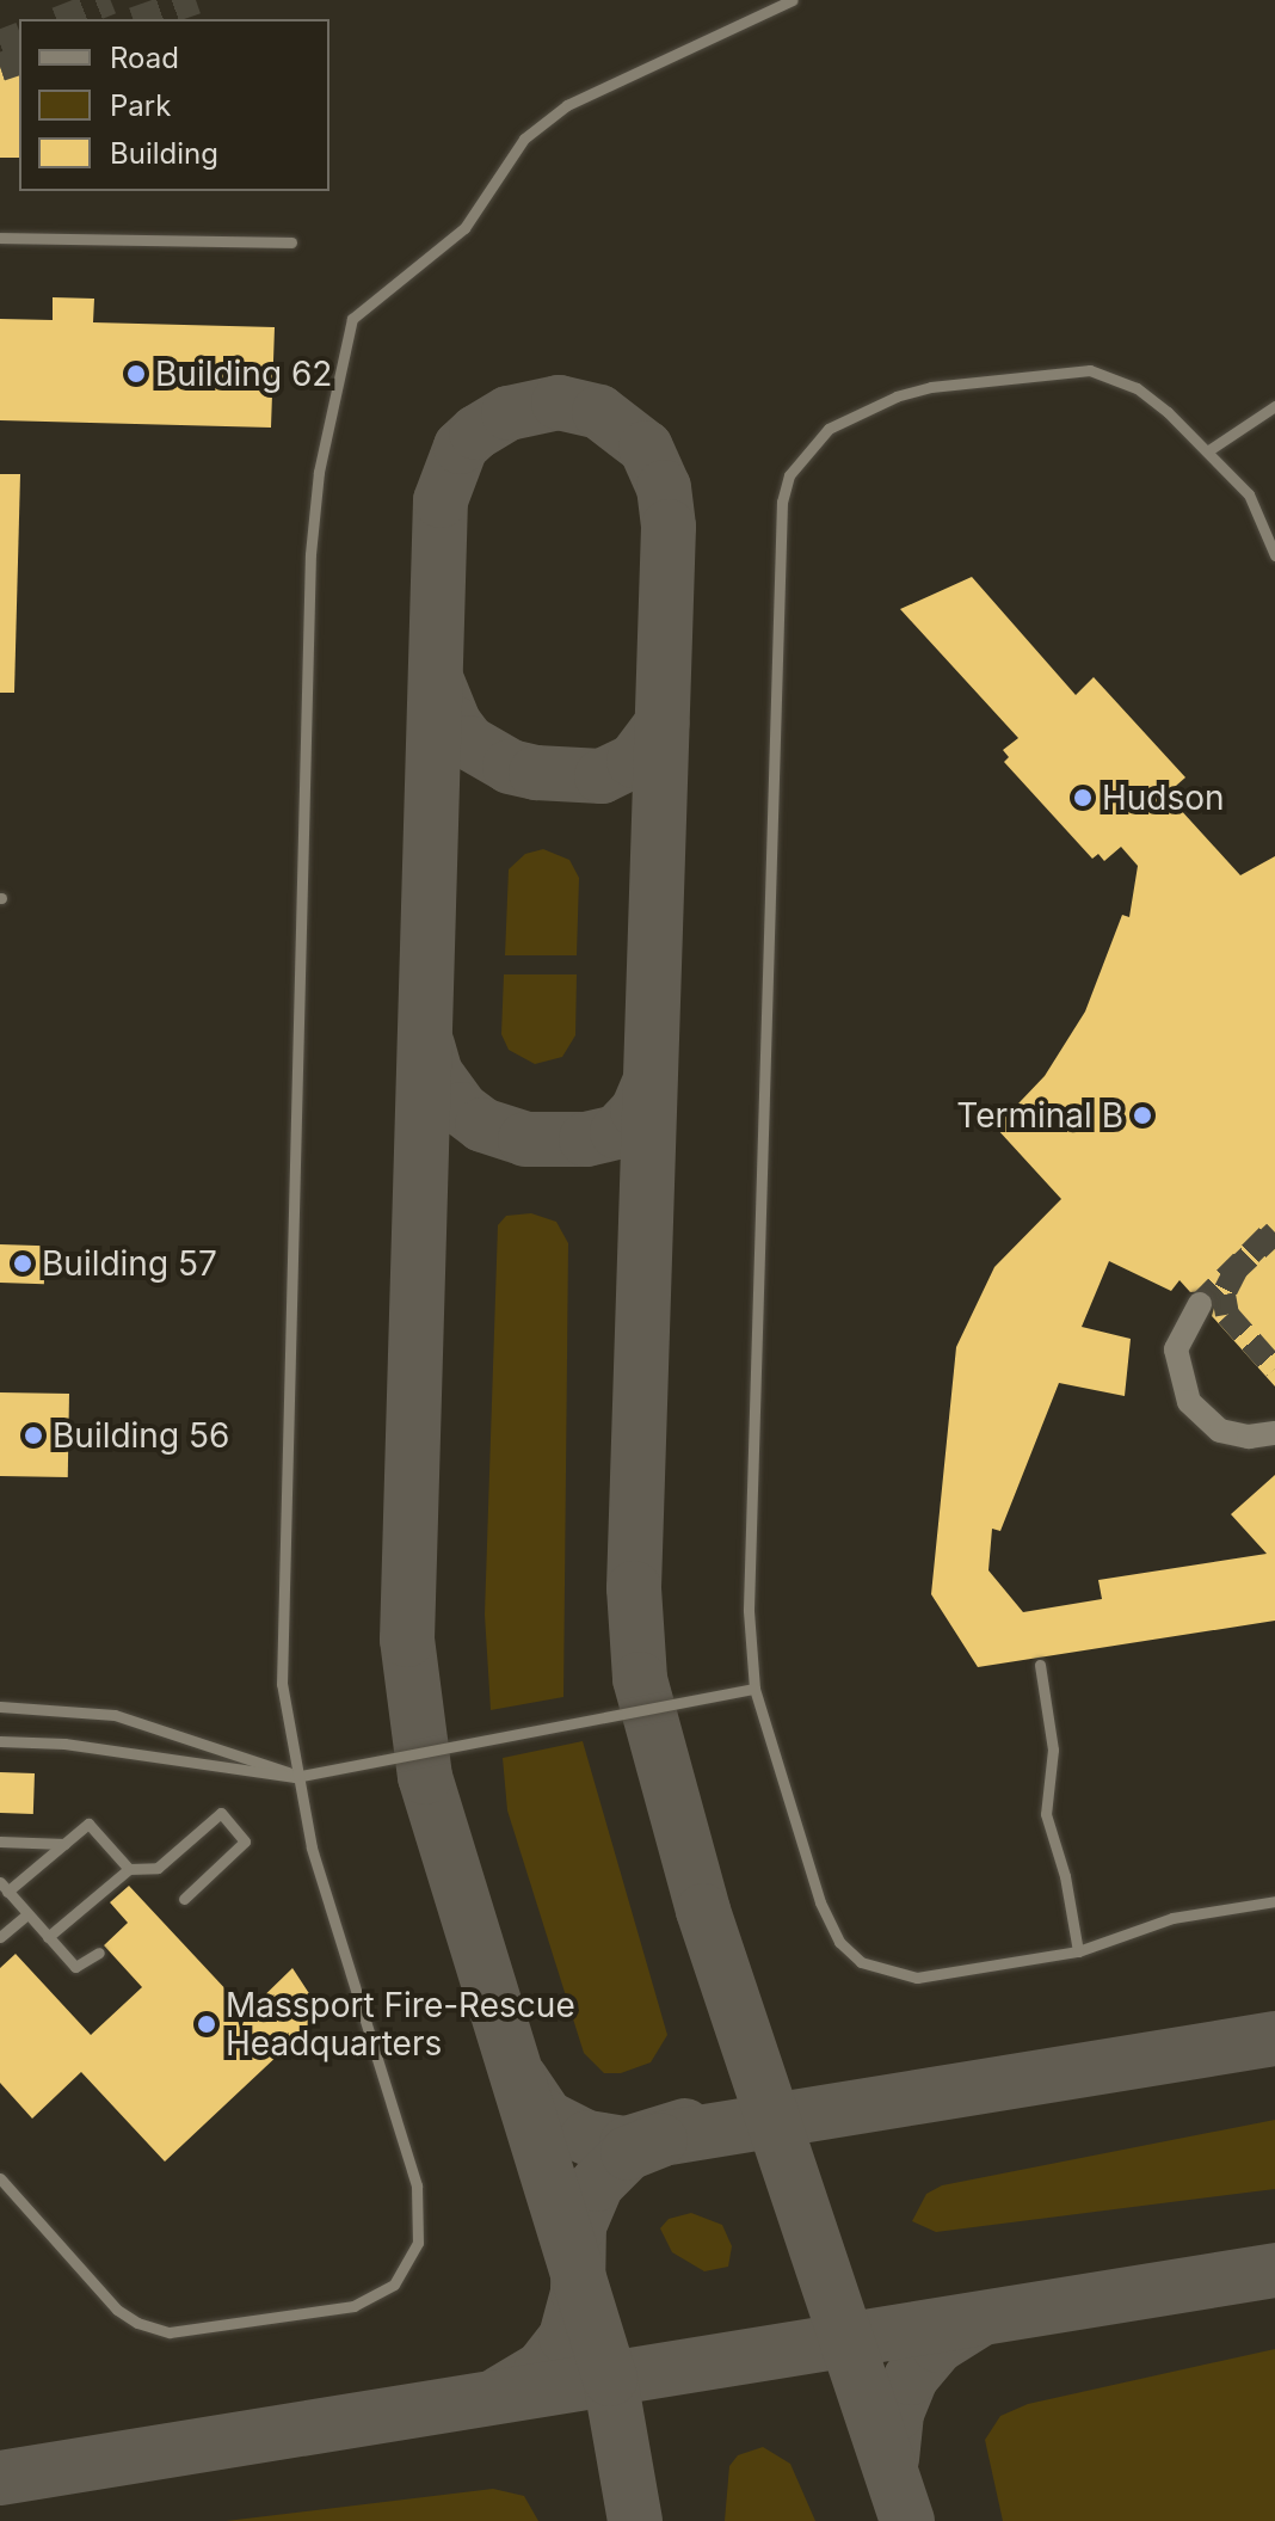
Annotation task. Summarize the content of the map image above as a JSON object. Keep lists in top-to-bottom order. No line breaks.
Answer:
{"places":["Building 62","Hudson","Terminal B","Building 57","Building 56","Massport Fire-Rescue Headquarters"],"legend":["Road","Park","Building"]}
